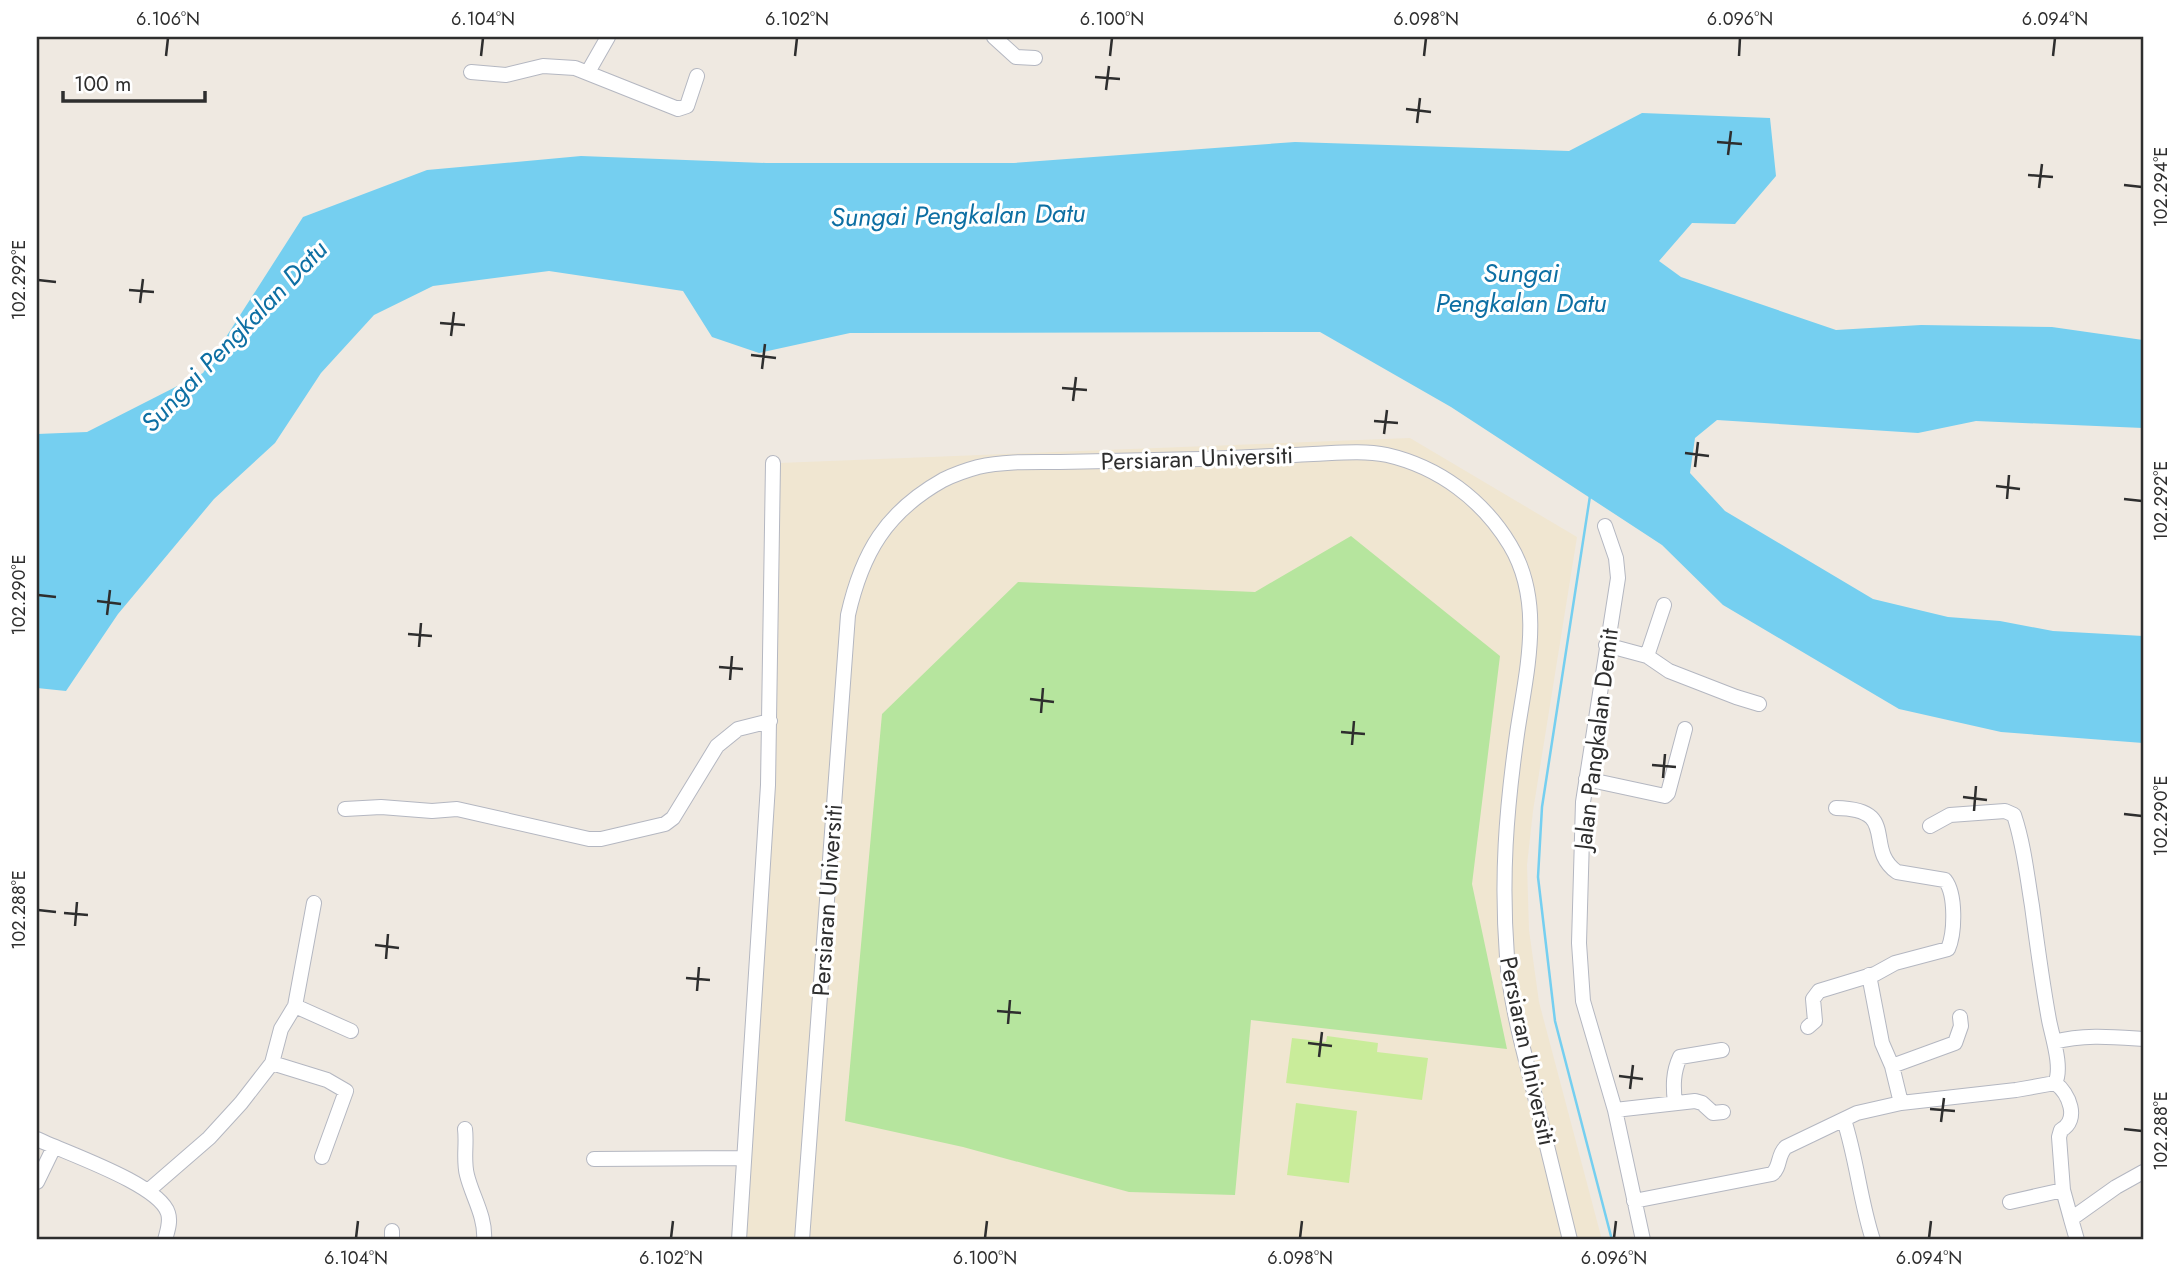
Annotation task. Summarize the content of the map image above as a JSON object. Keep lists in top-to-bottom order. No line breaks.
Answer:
{"streets":{"street":["Persiaran Universiti","Jalan Pangkalan Demit"]},"water":["Sungai Pengkalan Datu"],"scale_bar":"100 m","coordinates":["6.106°N","6.104°N","6.102°N","6.100°N","6.098°N","6.096°N","6.094°N","102.294°E","102.292°E","102.290°E","102.288°E"]}
